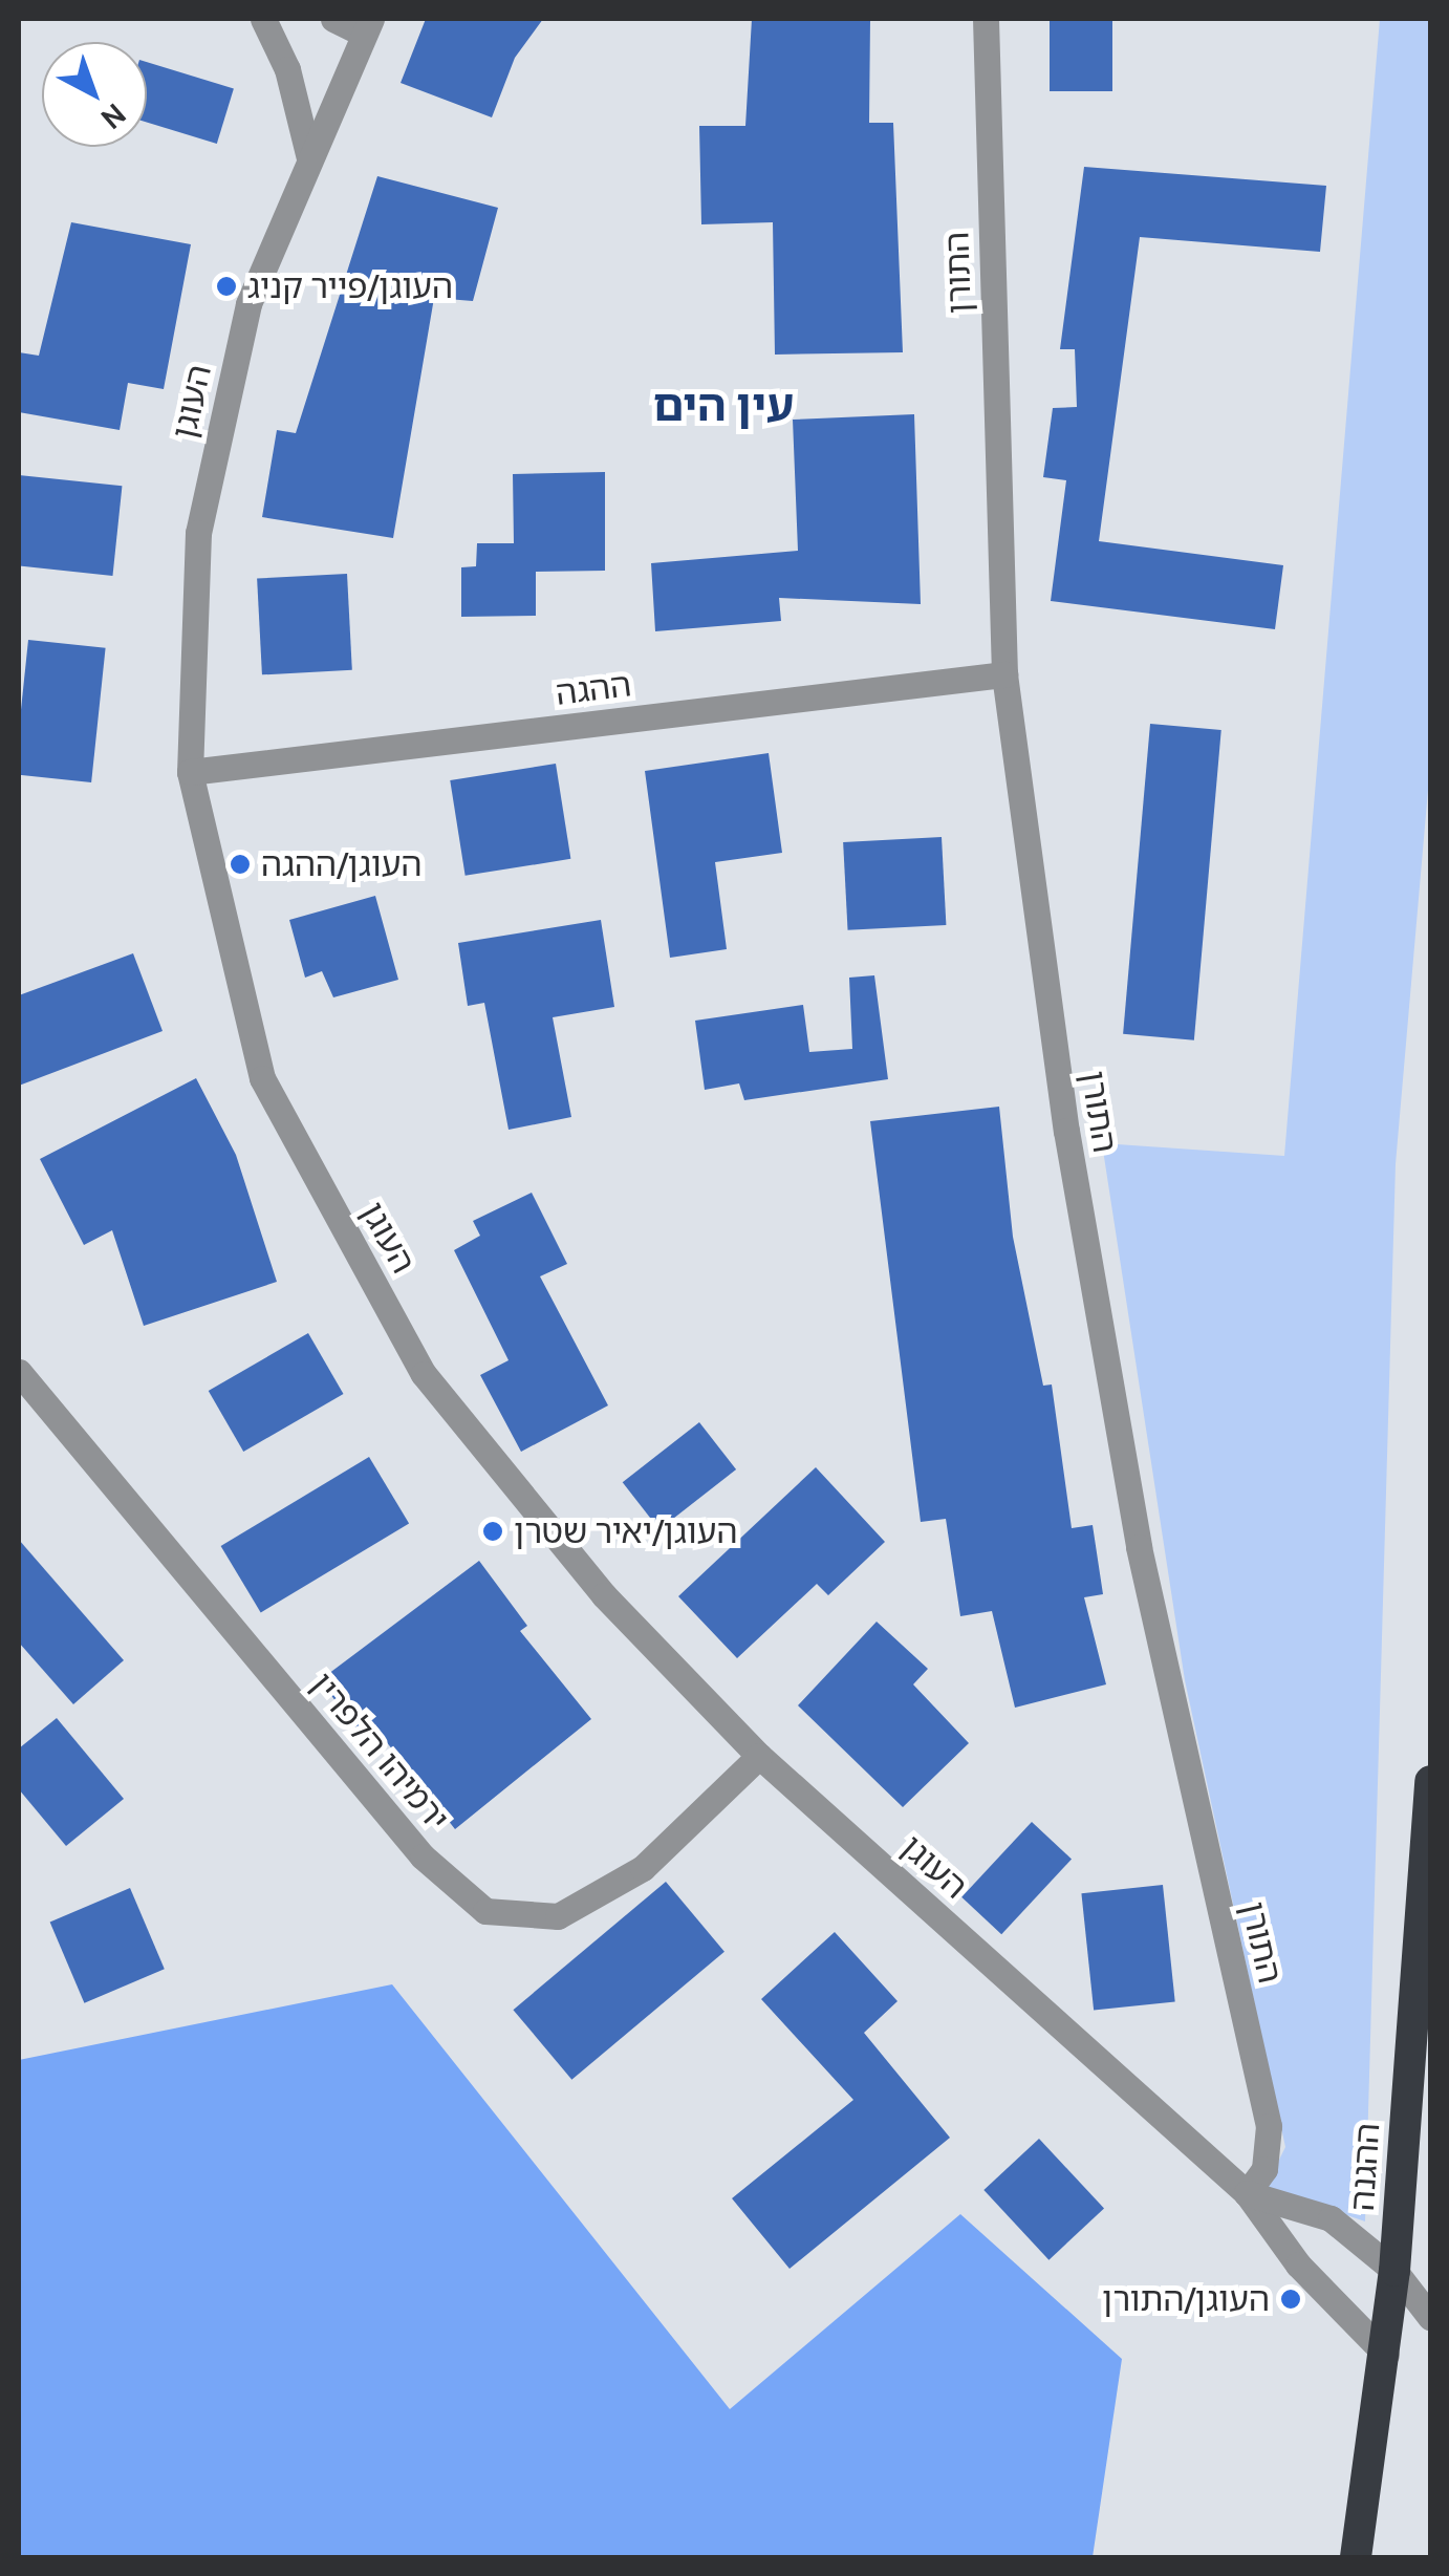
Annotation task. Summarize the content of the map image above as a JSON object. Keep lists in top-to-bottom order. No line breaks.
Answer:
{"streets":{"highway":["ההגנה"],"street":["התורן","העוגן","ההגה","ירמיהו הלפרין"]},"crossings":[["התורן","העוגן"],["התורן","ההגה"],["העוגן","ההגה"],["העוגן","ירמיהו הלפרין"],["העוגן","ההגנה"]],"districts":["עין הים"],"places":["העוגן/פייר קניג","העוגן/ההגה","העוגן/יאיר שטרן","העוגן/התורן"],"north":"bottom right"}
